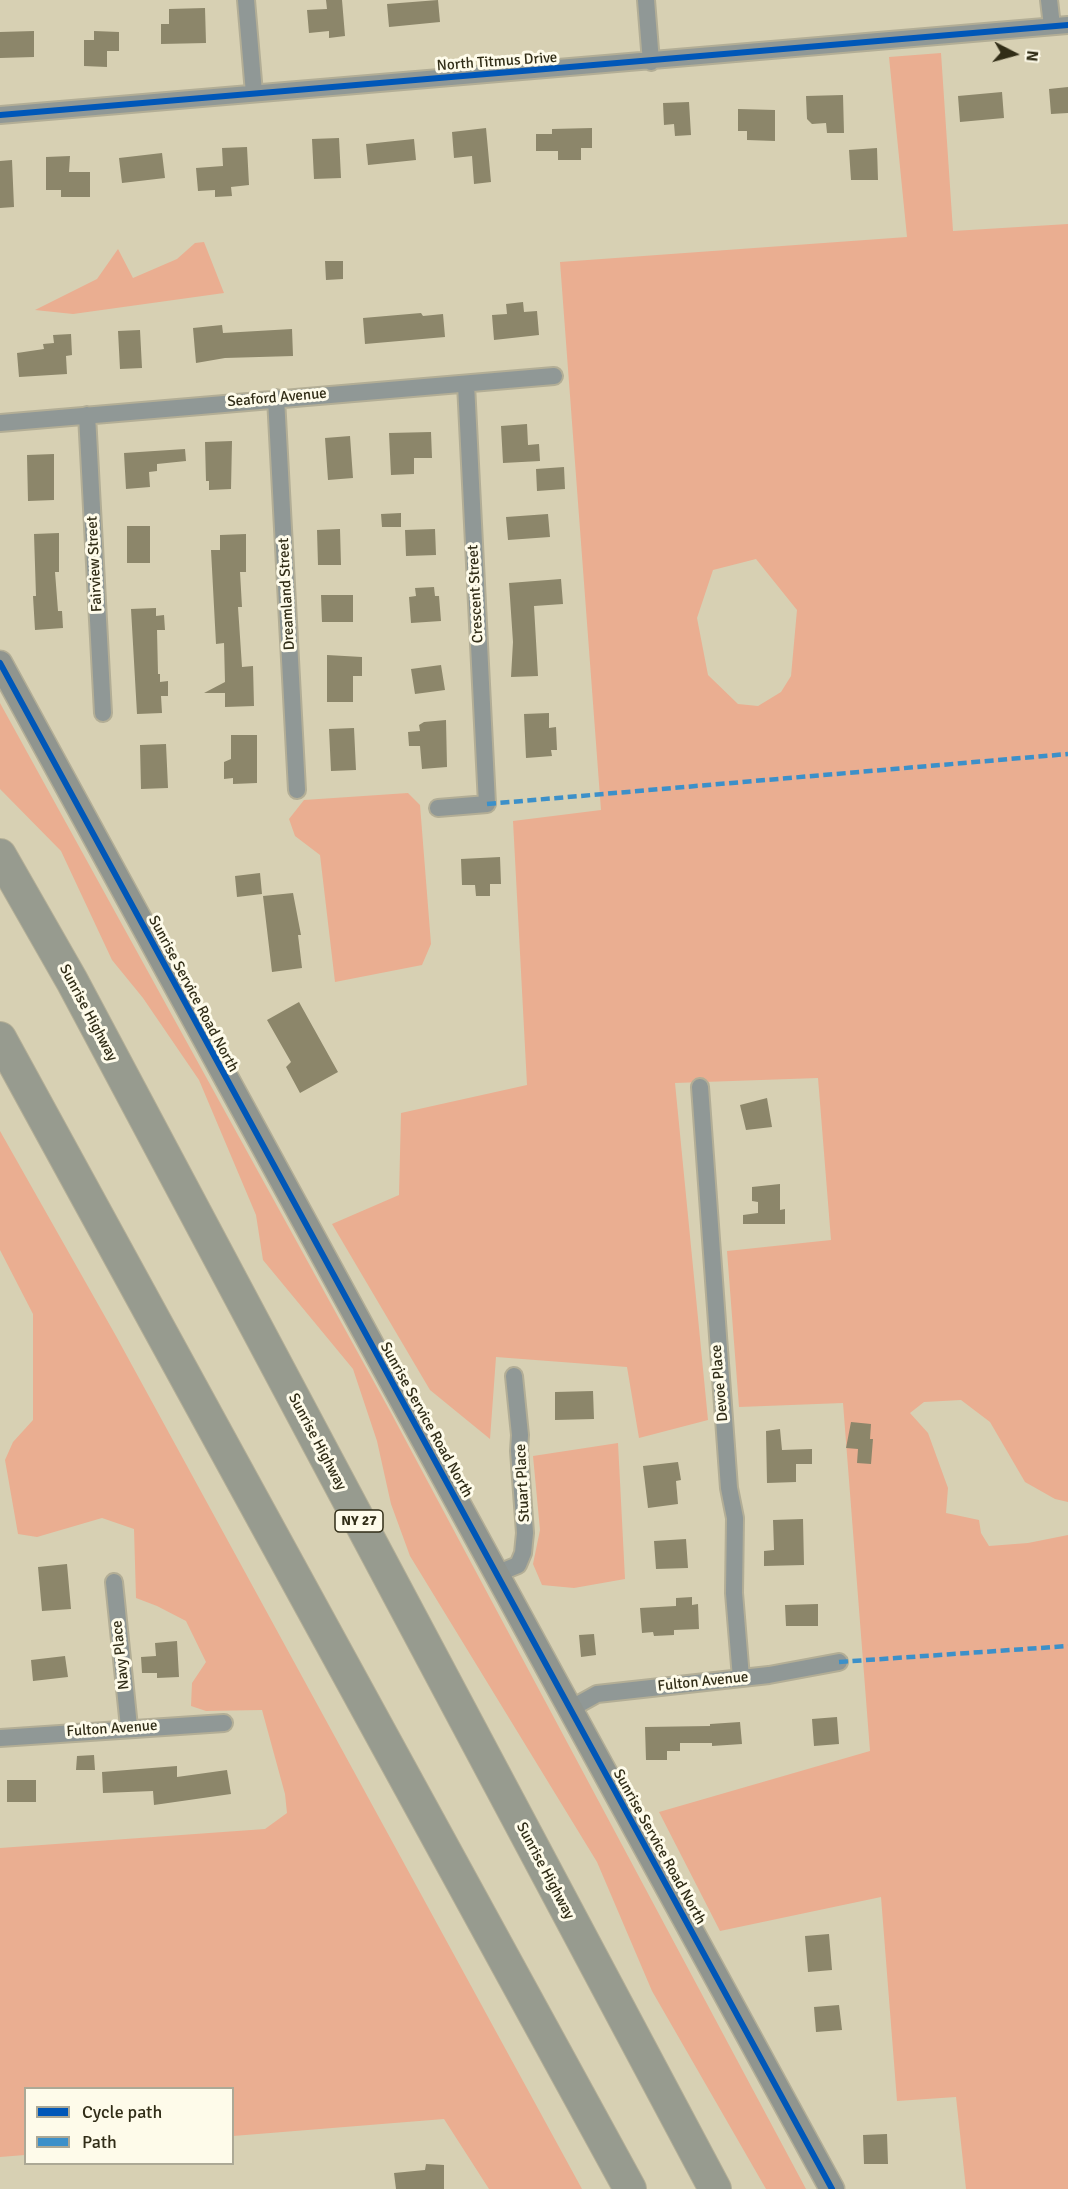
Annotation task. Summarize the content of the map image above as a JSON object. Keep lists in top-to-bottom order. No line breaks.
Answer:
{"streets":{"highway":["Sunrise Highway","NY 27"],"street":["North Titmus Drive","Seaford Avenue","Fairview Street","Dreamland Street","Crescent Street","Sunrise Service Road North","Devoe Place","Stuart Place","Navy Place","Fulton Avenue"]},"crossings":[["Seaford Avenue","Fairview Street"],["Seaford Avenue","Dreamland Street"],["Seaford Avenue","Crescent Street"],["Sunrise Service Road North","Stuart Place"],["Sunrise Service Road North","Fulton Avenue"],["Devoe Place","Fulton Avenue"],["Navy Place","Fulton Avenue"]],"legend":["Cycle path","Path"],"north":"right"}
